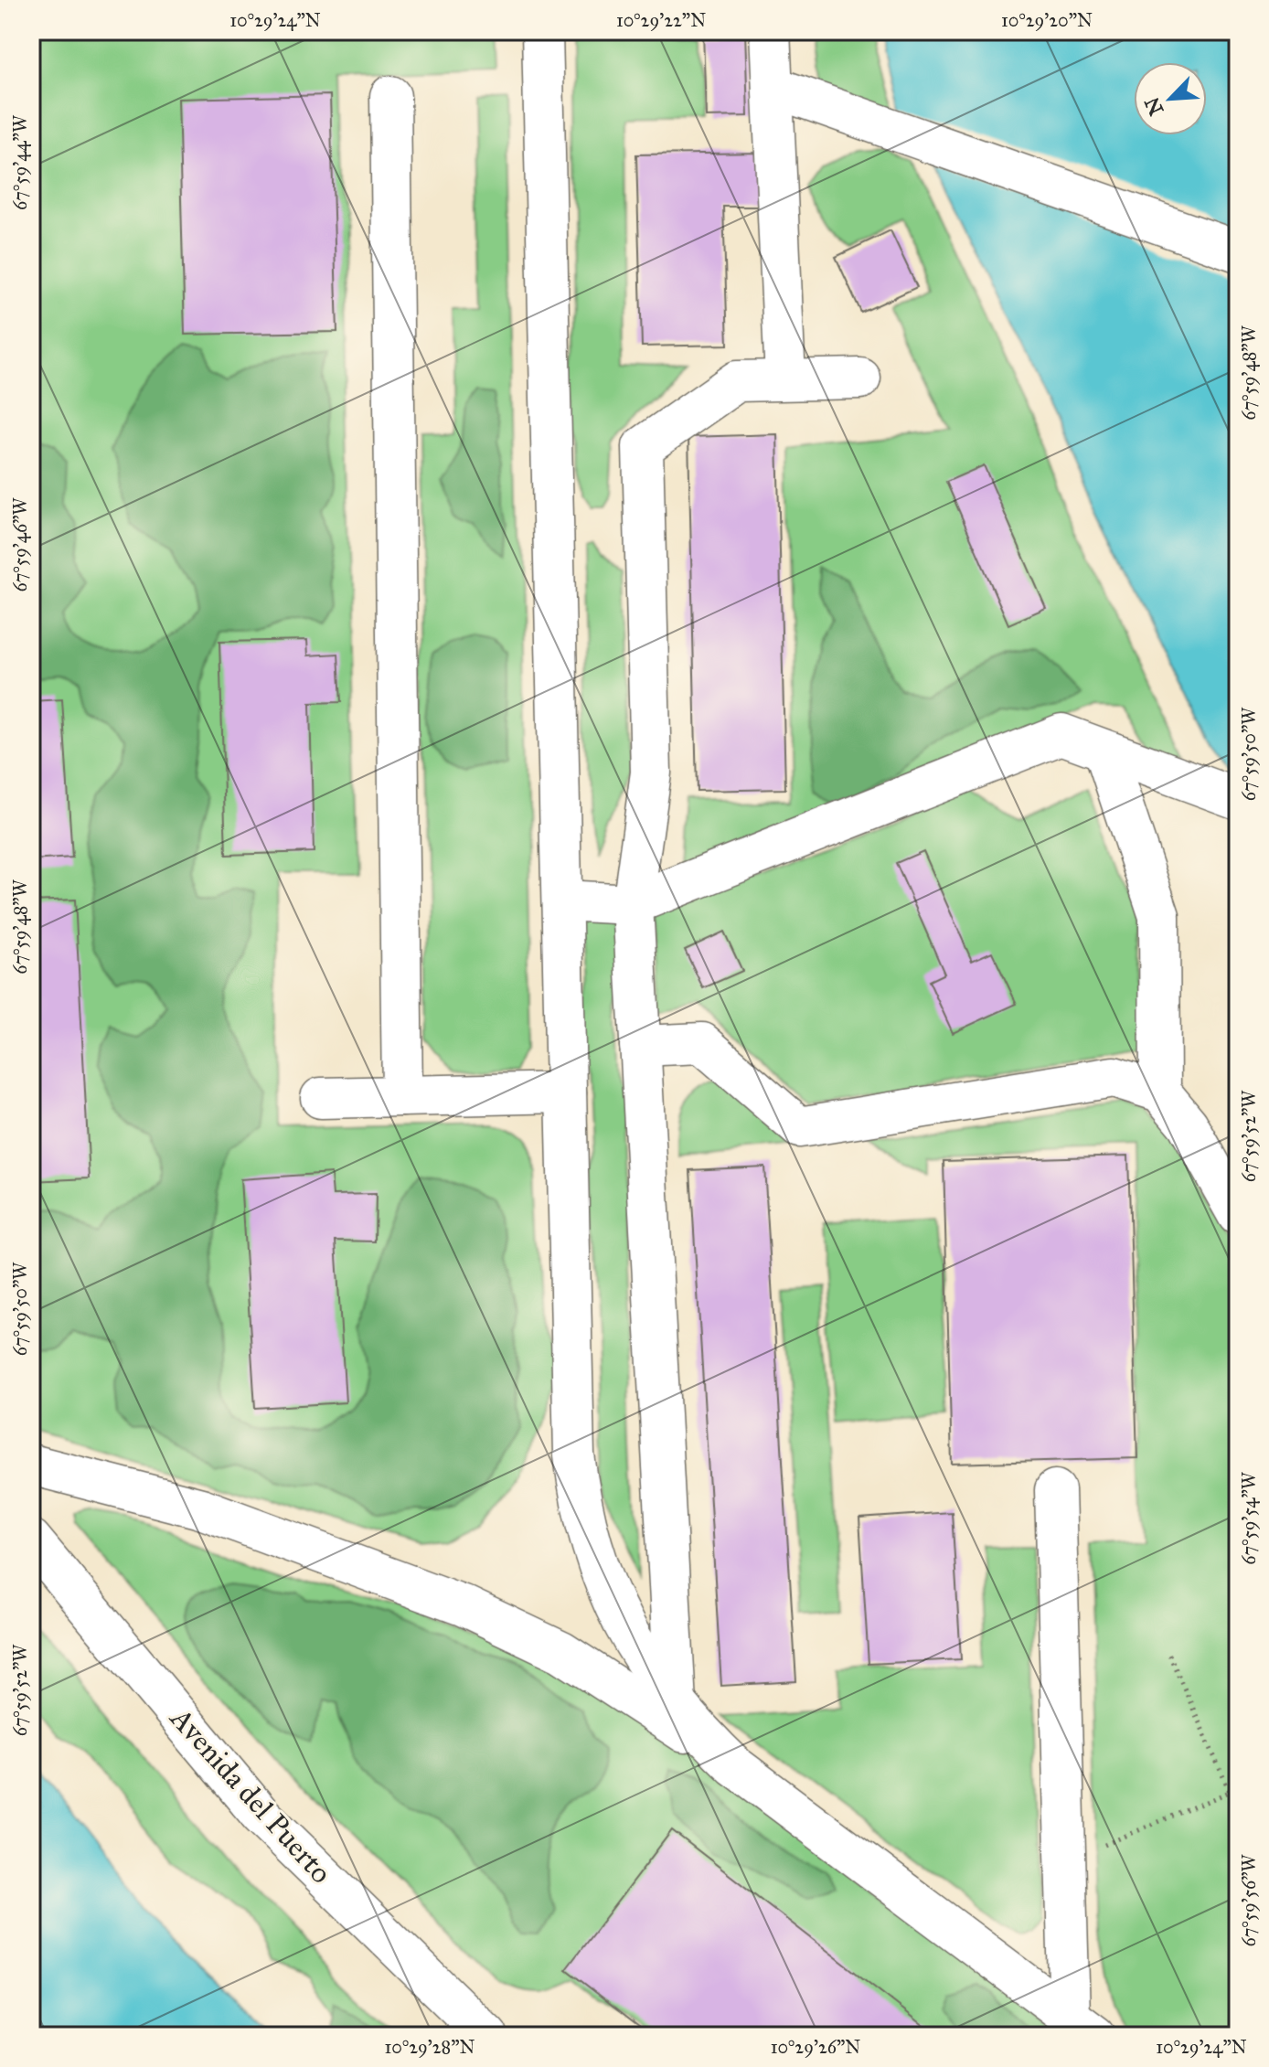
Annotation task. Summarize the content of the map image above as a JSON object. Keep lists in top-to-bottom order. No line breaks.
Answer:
{"streets":{"street":["Avenida del Puerto"]},"north":"bottom left","coordinates":["10°29'24\"N","10°29'22\"N","10°29'20\"N","67°59'44\"W","67°59'48\"W","67°59'46\"W","67°59'50\"W","67°59'52\"W","67°59'54\"W","67°59'56\"W","10°29'28\"N","10°29'26\"N"]}
